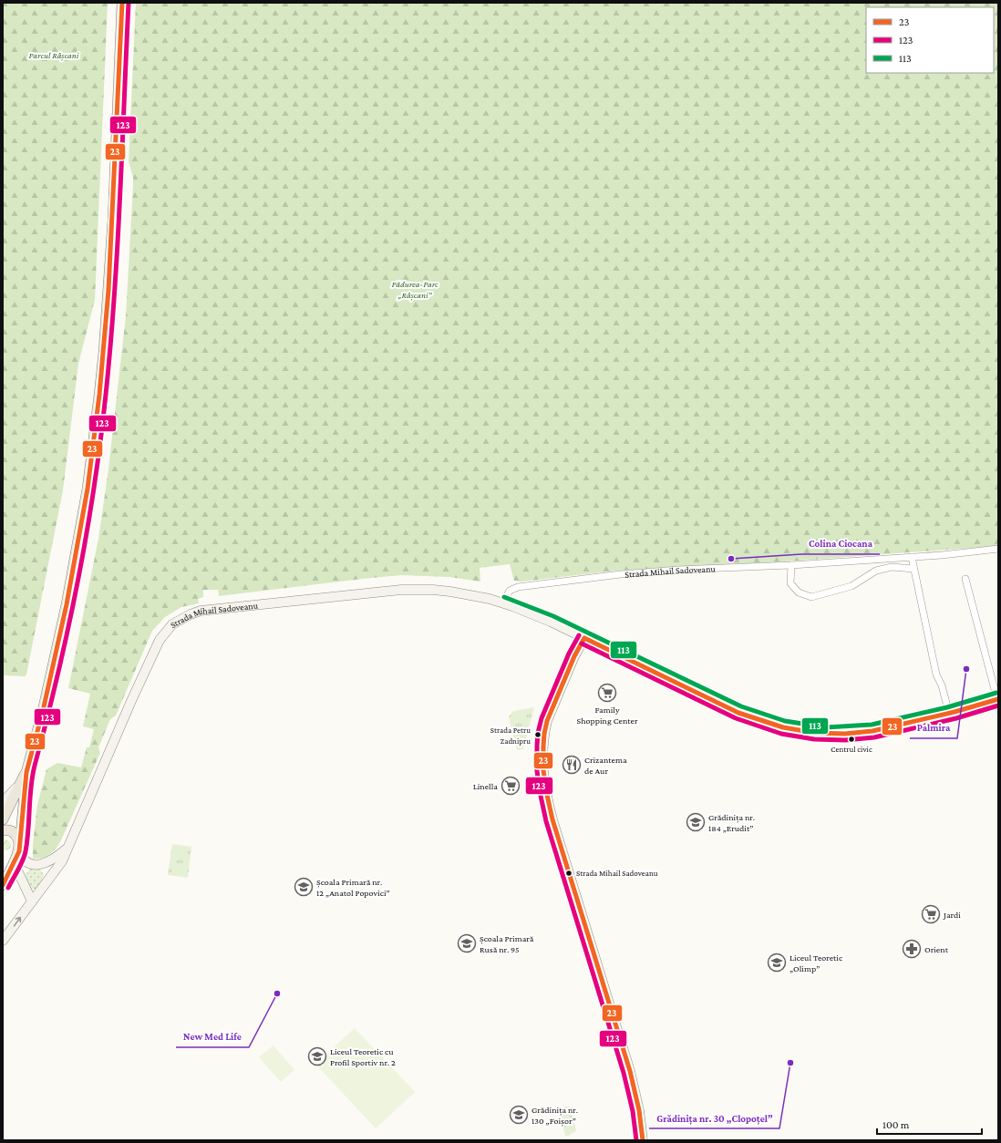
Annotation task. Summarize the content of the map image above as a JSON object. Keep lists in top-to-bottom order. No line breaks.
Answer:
{"streets":{"main road":["Strada Mihail Sadoveanu"]},"parks":["Parcul Râșcani","Pădurea-Parc „Râșcani”"],"places":{"other":["Colina Ciocana","Palmira","Strada Petru Zadnipru","Centrul civic","Strada Mihail Sadoveanu","New Med Life","Grădinița nr. 30 „Clopoțel”"],"supermarket":["Family Shopping Center","Linella","Jardi"],"restaurant":["Crizantema de Aur"],"school or university":["Grădinița nr. 184 „Erudit”","Școala Primară nr. 12 „Anatol Popovici”","Școala Primară Rusă nr. 95","Liceul Teoretic „Olimp”","Liceul Teoretic cu Profil Sportiv nr. 2","Grădinița nr. 130 „Foișor”"],"pharmacy":["Orient"]},"lines":["transit line 23","transit line 123","transit line 113"],"legend":["23","123","113"],"scale_bar":"100 m"}
